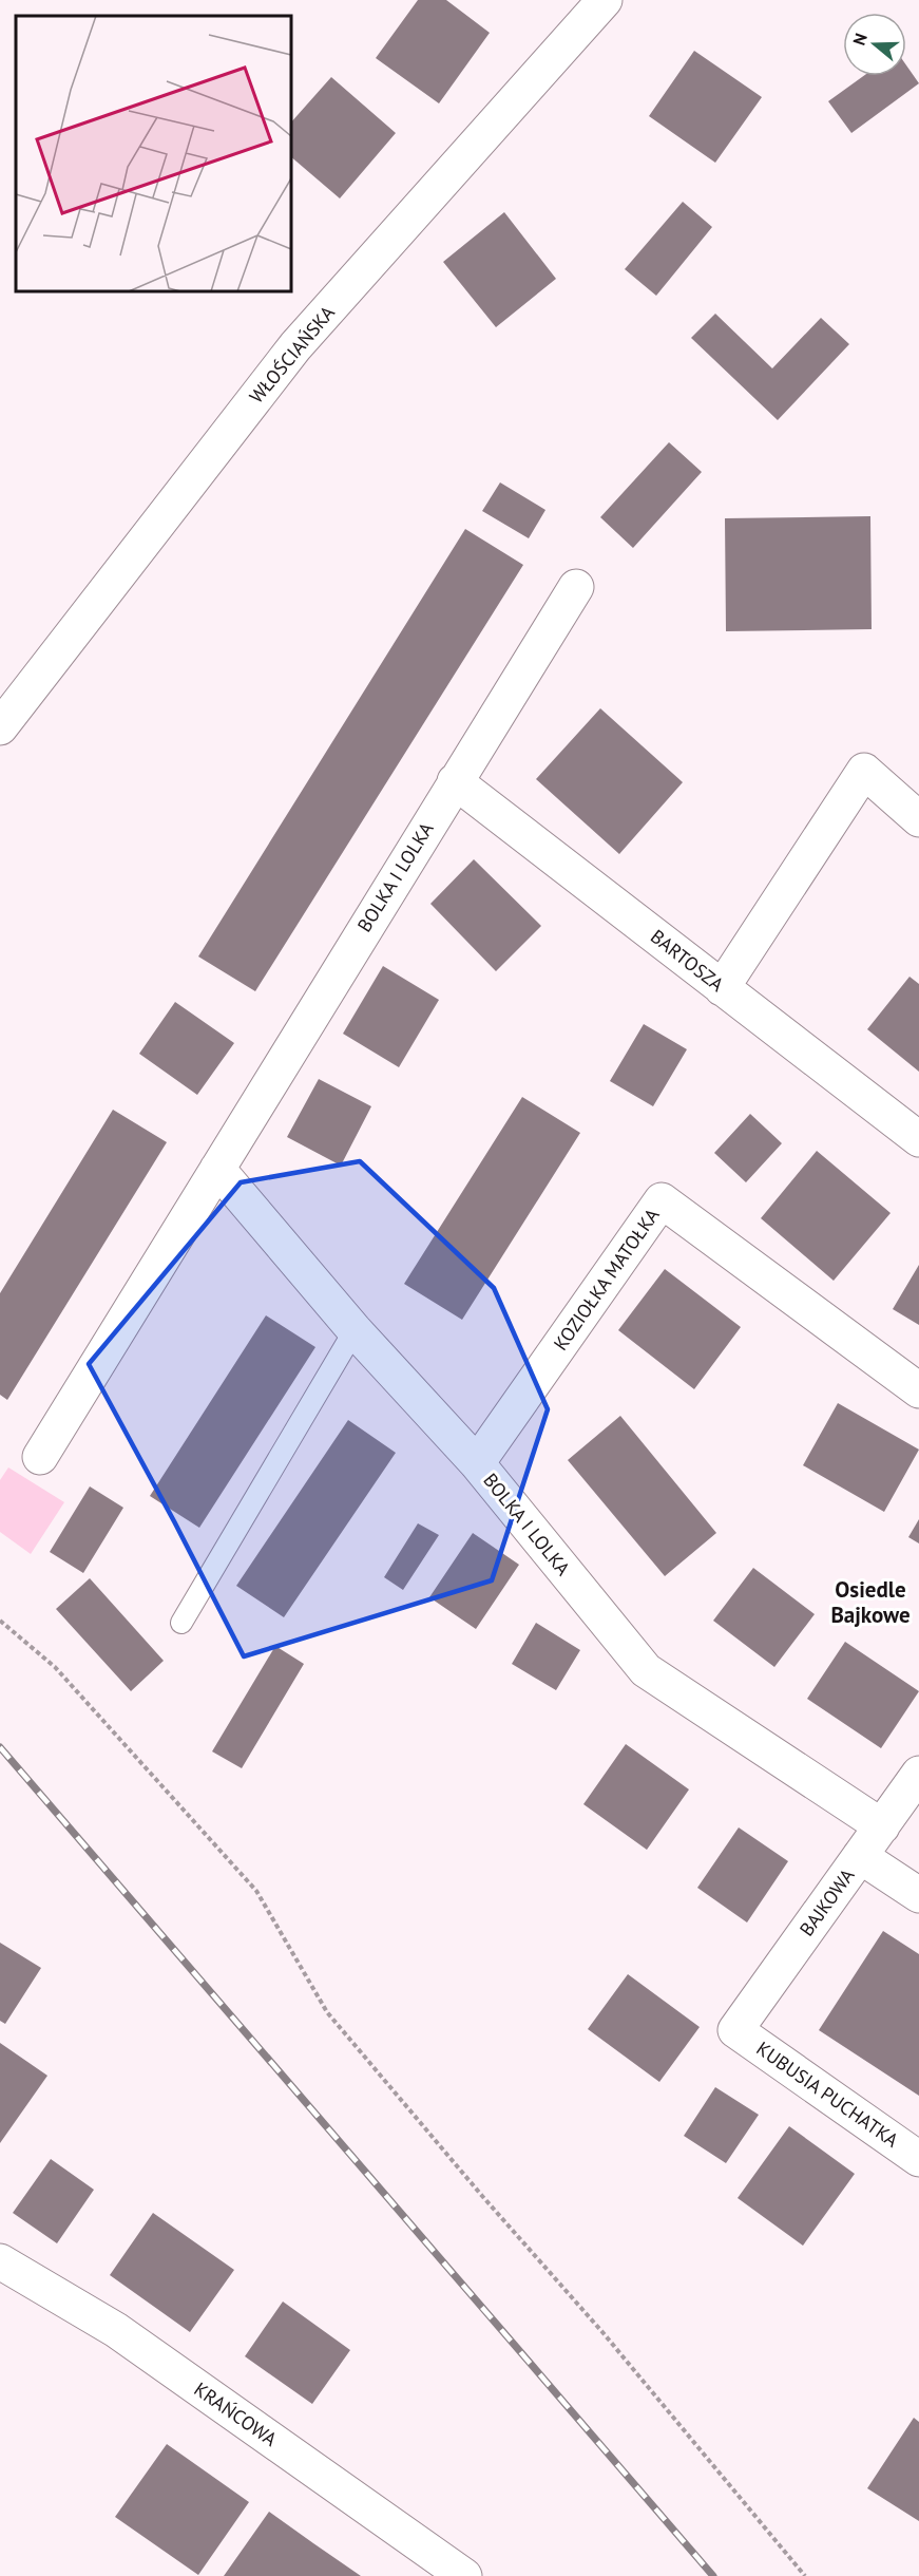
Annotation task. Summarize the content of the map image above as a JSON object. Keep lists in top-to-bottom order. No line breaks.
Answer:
{"streets":{"street":["WŁOŚCIAŃSKA","BOLKA I LOLKA","BARTOSZA","KOZIOŁKA MATOŁKA","BAJKOWA","KUBUSIA PUCHATKA","KRAŃCOWA"]},"crossings":[["BOLKA I LOLKA","BARTOSZA"],["BOLKA I LOLKA","KOZIOŁKA MATOŁKA"],["BOLKA I LOLKA","BAJKOWA"],["BAJKOWA","KUBUSIA PUCHATKA"]],"districts":["Osiedle Bajkowe"],"north":"left"}
